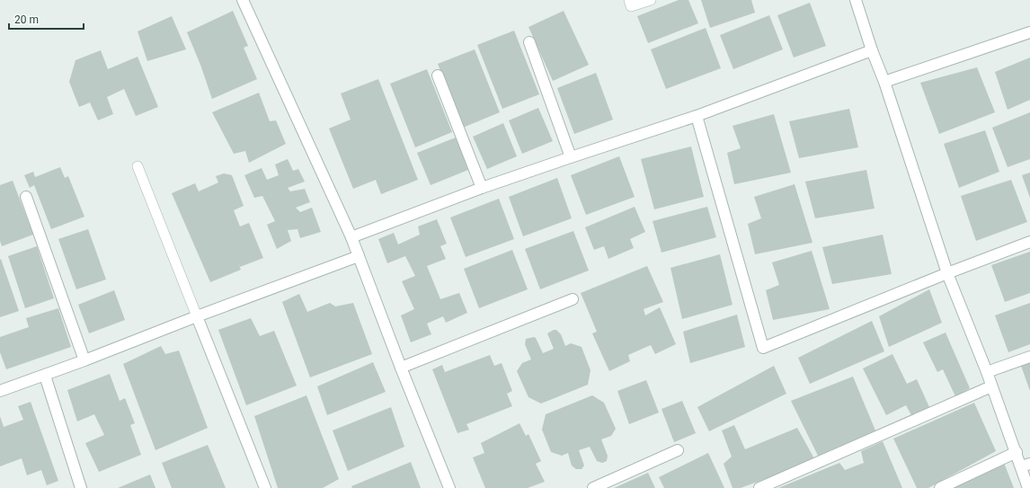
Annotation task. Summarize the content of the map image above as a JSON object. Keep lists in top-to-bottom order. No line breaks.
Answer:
{"scale_bar":"20 m"}
